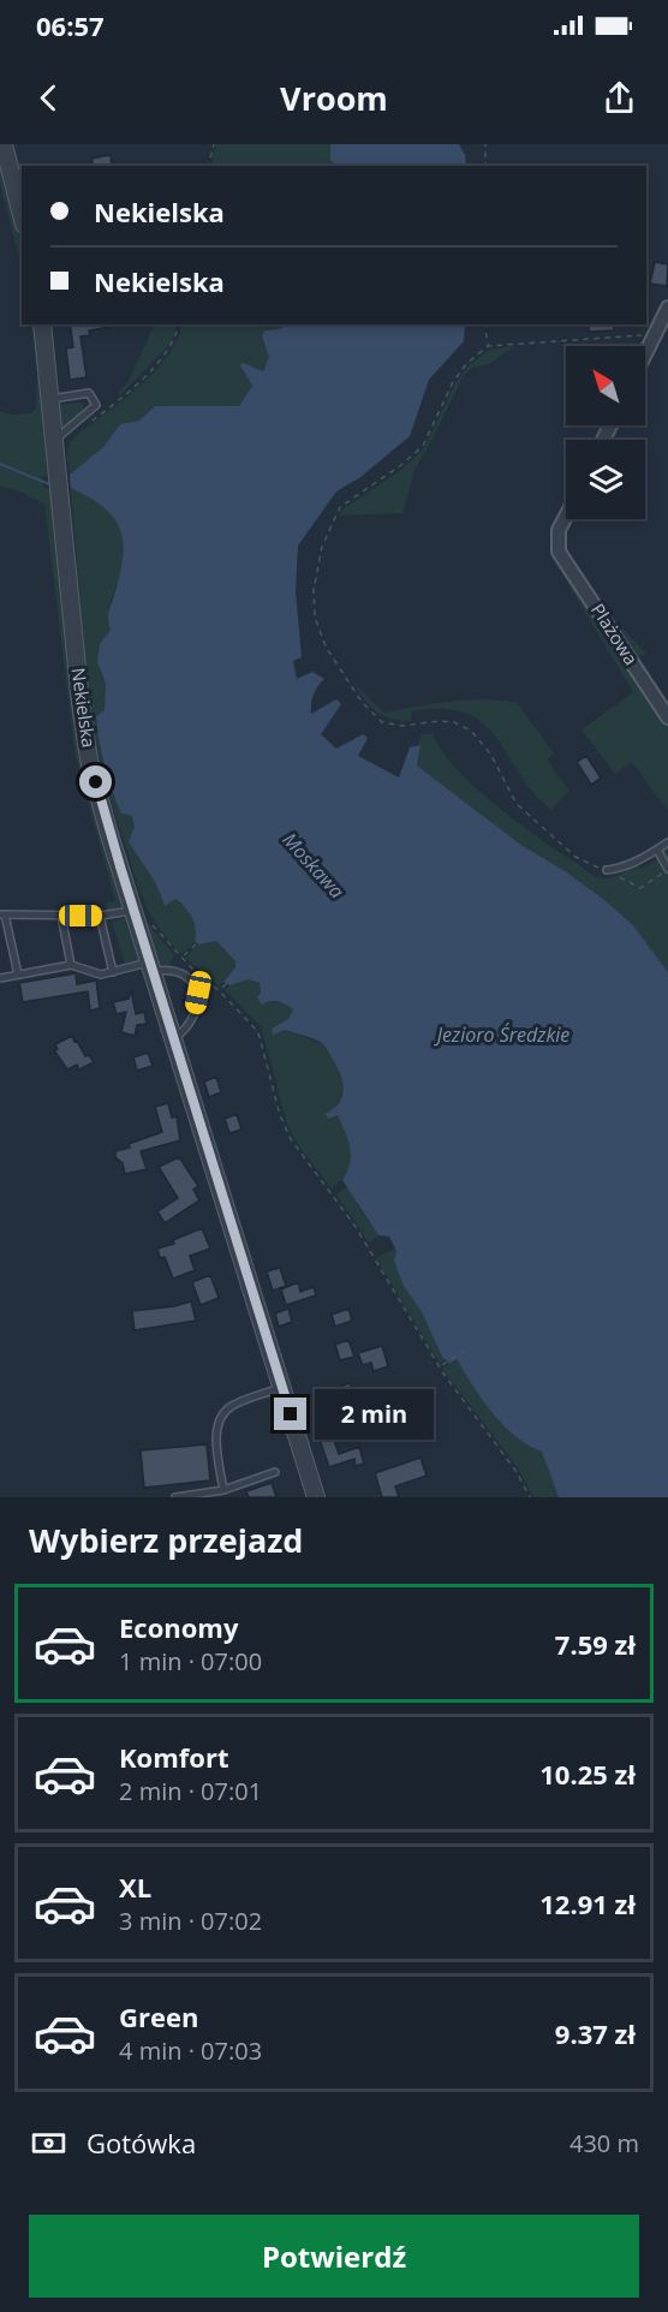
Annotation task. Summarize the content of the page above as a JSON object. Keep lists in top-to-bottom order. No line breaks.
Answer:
{"streets":{"street":["Plażowa","Nekielska"]},"water":["Moskawa","Jezioro Średzkie"],"north":"top left","page":{"status":"06:57","header":"Vroom","banner":["Nekielska","Nekielska"],"bubble":"2 min","heading":"Wybierz przejazd","list":[{"name":"Economy","note":"1 min · 07:00","value":"7.59 zł"},{"name":"Komfort","note":"2 min · 07:01","value":"10.25 zł"},{"name":"XL","note":"3 min · 07:02","value":"12.91 zł"},{"name":"Green","note":"4 min · 07:03","value":"9.37 zł"}],"pay":["Gotówka","430 m"],"buttons":"Potwierdź"}}
